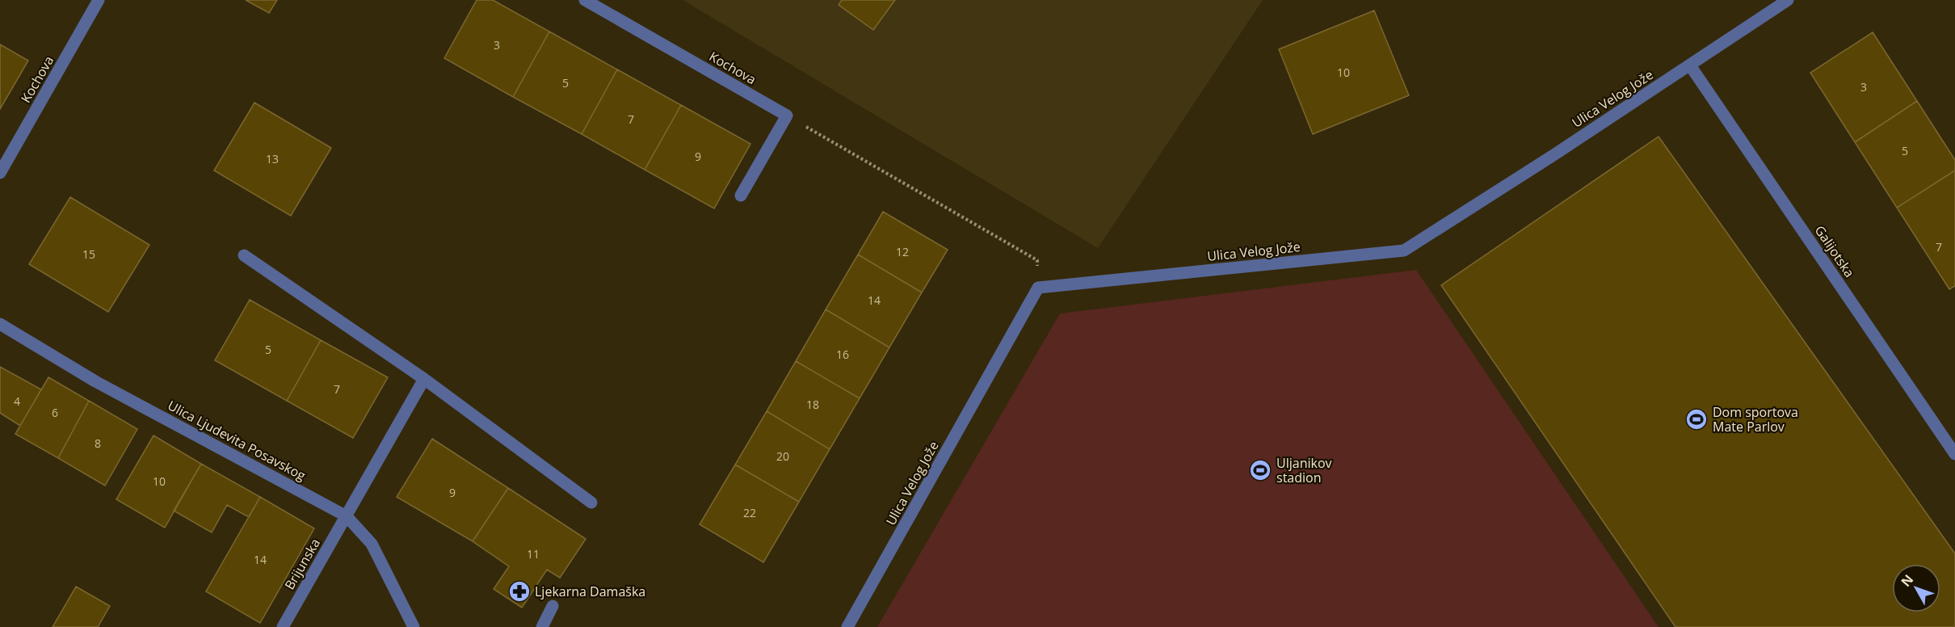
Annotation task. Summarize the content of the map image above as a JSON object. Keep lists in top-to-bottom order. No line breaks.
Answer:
{"streets":{"street":["Kochova","Ulica Velog Jože","Galijotska","Ulica Ljudevita Posavskog","Brijunska"]},"crossings":[["Ulica Velog Jože","Galijotska"],["Ulica Ljudevita Posavskog","Brijunska"]],"places":{"sports":["Dom sportova Mate Parlov","Uljanikov stadion"],"pharmacy":["Ljekarna Damaška"]},"house_numbers":["3","10","5","3","7","5","9","13","7","12","15","14","5","16","7","4","18","6","8","20","10","9","22","11","14"],"north":"top left"}
